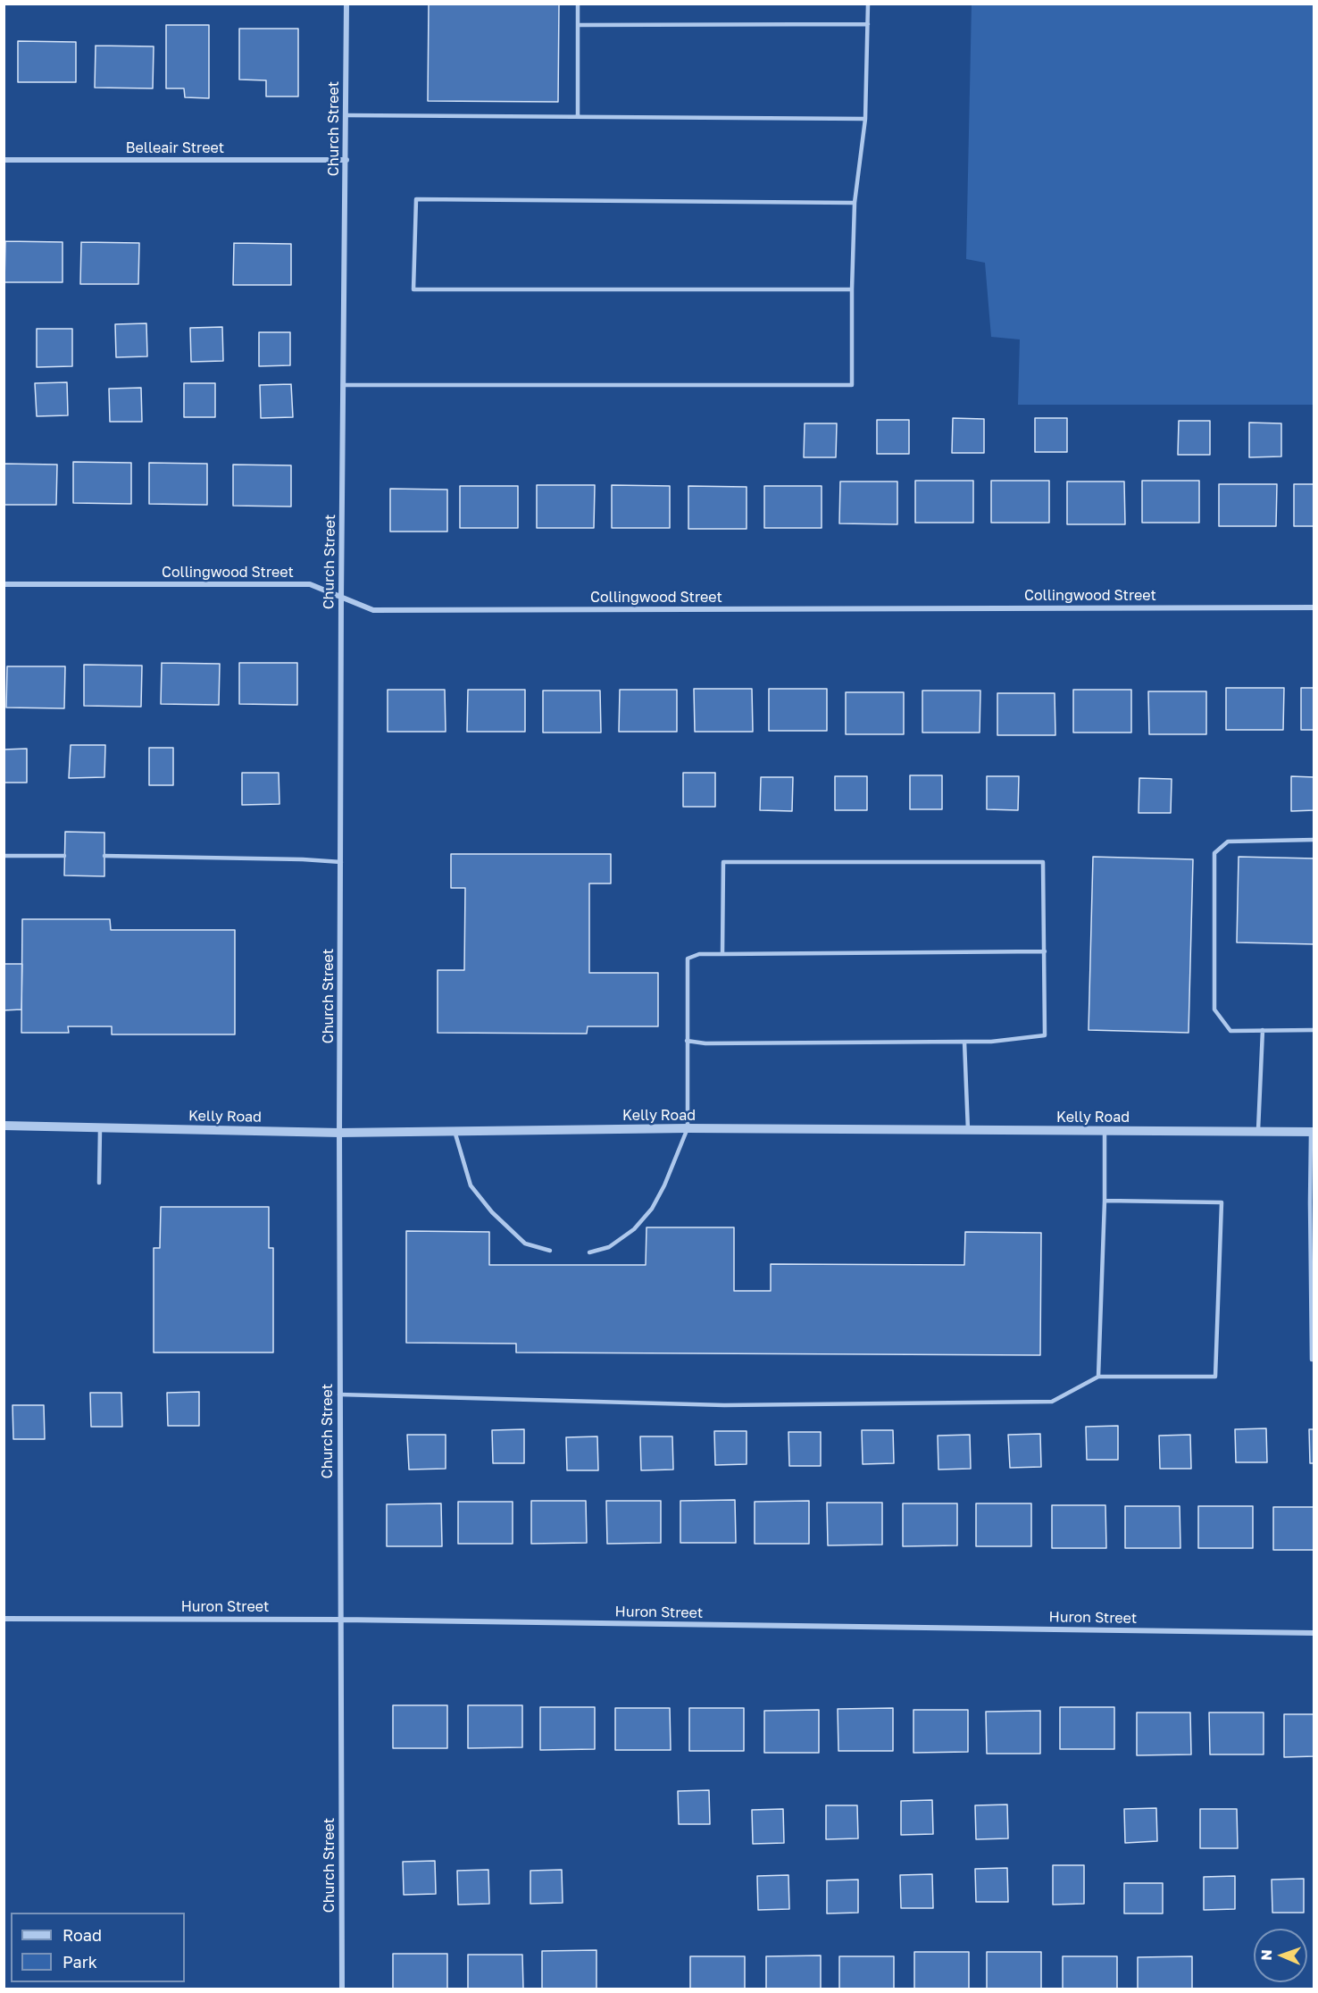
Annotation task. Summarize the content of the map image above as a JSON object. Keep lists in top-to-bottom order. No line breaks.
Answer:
{"streets":{"street":["Church Street","Belleair Street","Collingwood Street","Kelly Road","Huron Street"]},"crossings":[["Church Street","Belleair Street"],["Church Street","Collingwood Street"],["Church Street","Kelly Road"],["Church Street","Huron Street"]],"legend":["Road","Park"],"north":"left"}
